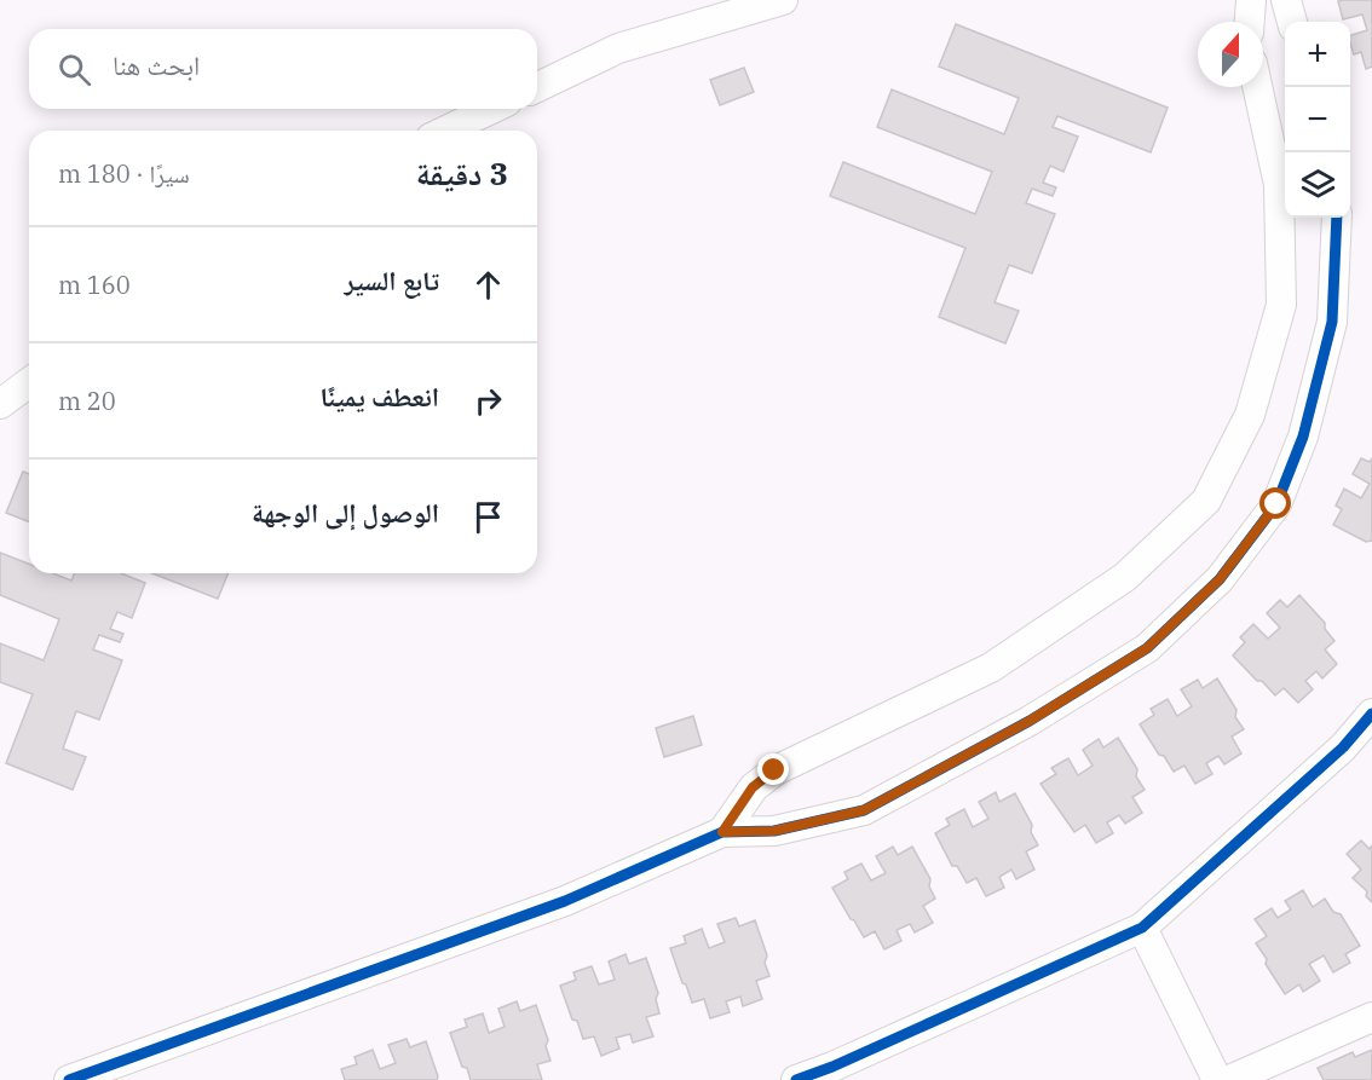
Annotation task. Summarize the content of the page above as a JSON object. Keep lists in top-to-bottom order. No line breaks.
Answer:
{"north":"top","page":{"map_buttons":["+","−"],"search":"ابحث هنا","heading":["3 دقيقة","سيرًا · 180 m"],"list":[["تابع السير","160 m"],["انعطف يمينًا","20 m"],"الوصول إلى الوجهة"]}}
